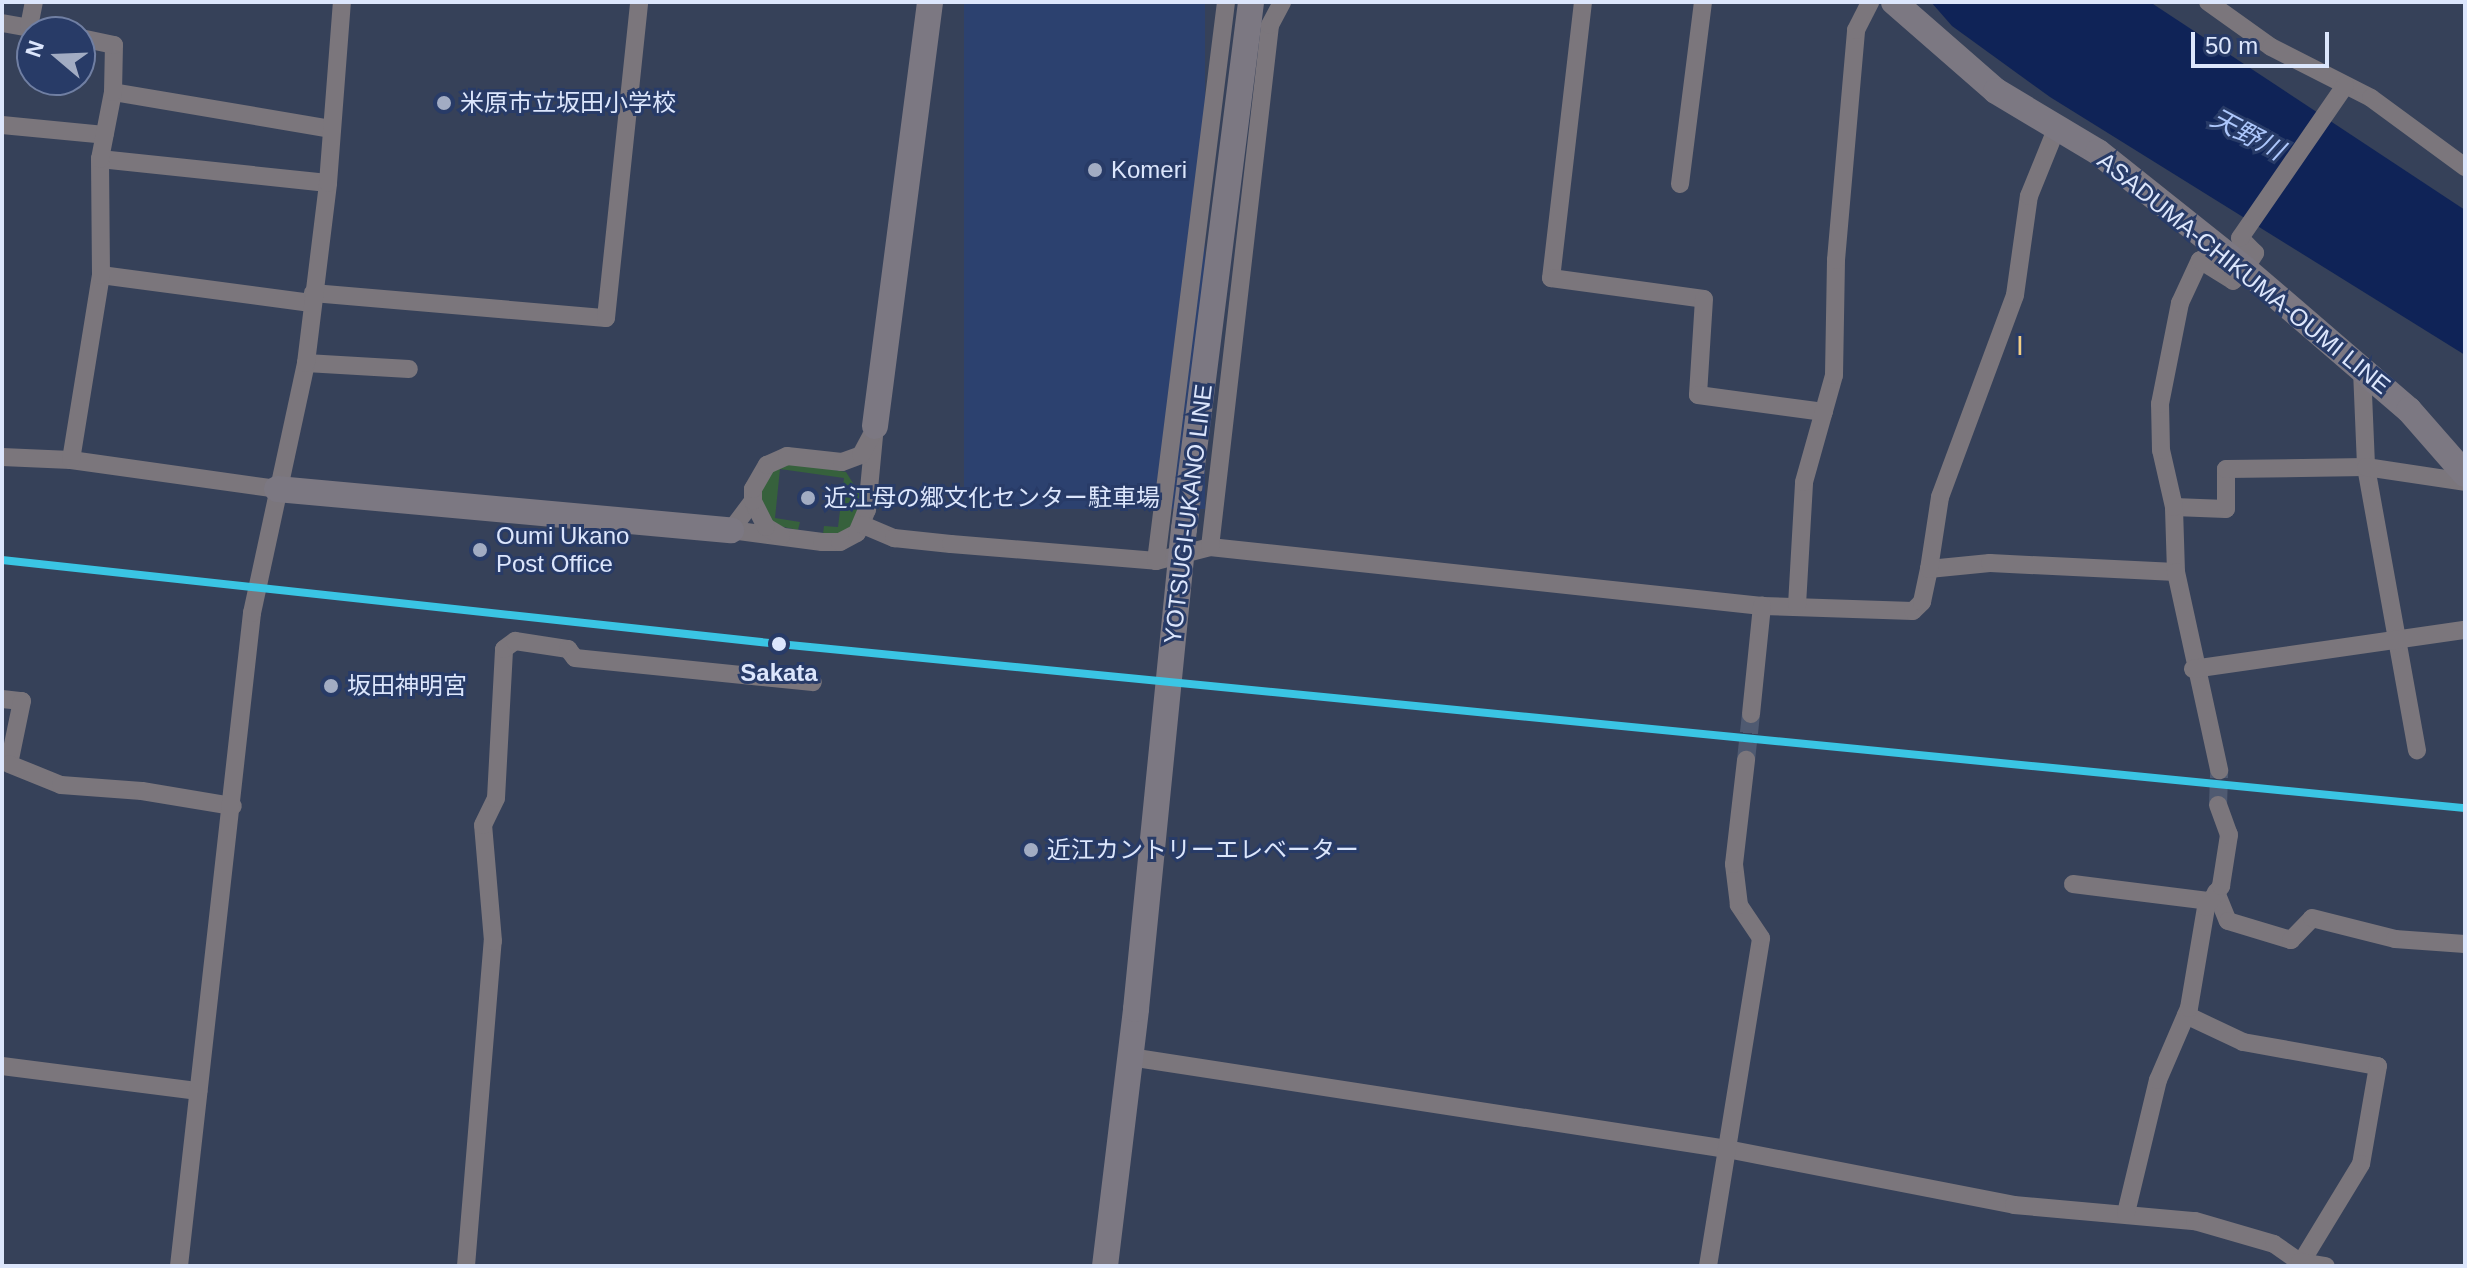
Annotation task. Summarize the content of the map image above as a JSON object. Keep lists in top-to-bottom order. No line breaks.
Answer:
{"streets":{"main road":["ASADUMA-CHIKUMA-OUMI LINE","YOTSUGI-UKANO LINE"]},"districts":["I"],"water":["天野川"],"places":["米原市立坂田小学校","Komeri","近江母の郷文化センター駐車場","Oumi Ukano Post Office","Sakata","坂田神明宮","近江カントリーエレベーター"],"scale_bar":"50 m","north":"left"}
